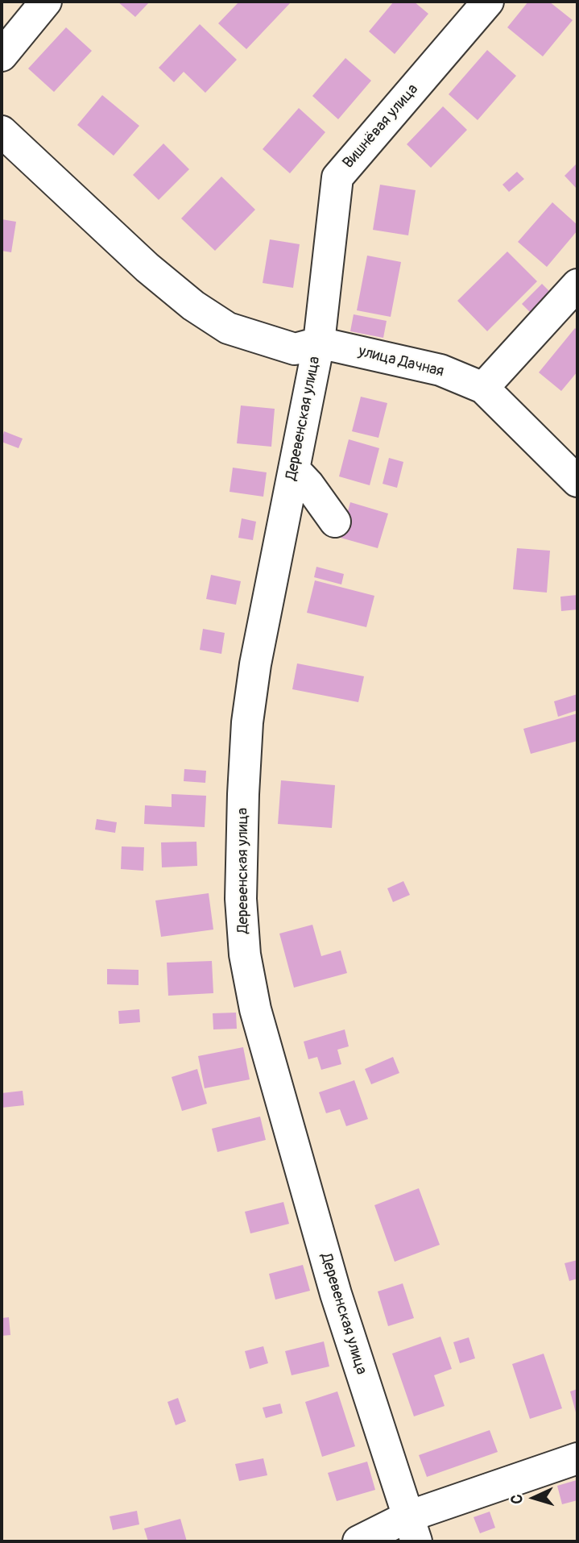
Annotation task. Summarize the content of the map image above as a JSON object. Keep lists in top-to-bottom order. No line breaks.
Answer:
{"streets":{"street":["Вишнёвая улица","улица Дачная","Деревенская улица"]},"crossings":[["Вишнёвая улица","улица Дачная"],["Вишнёвая улица","Деревенская улица"],["улица Дачная","Деревенская улица"]],"north":"left"}
